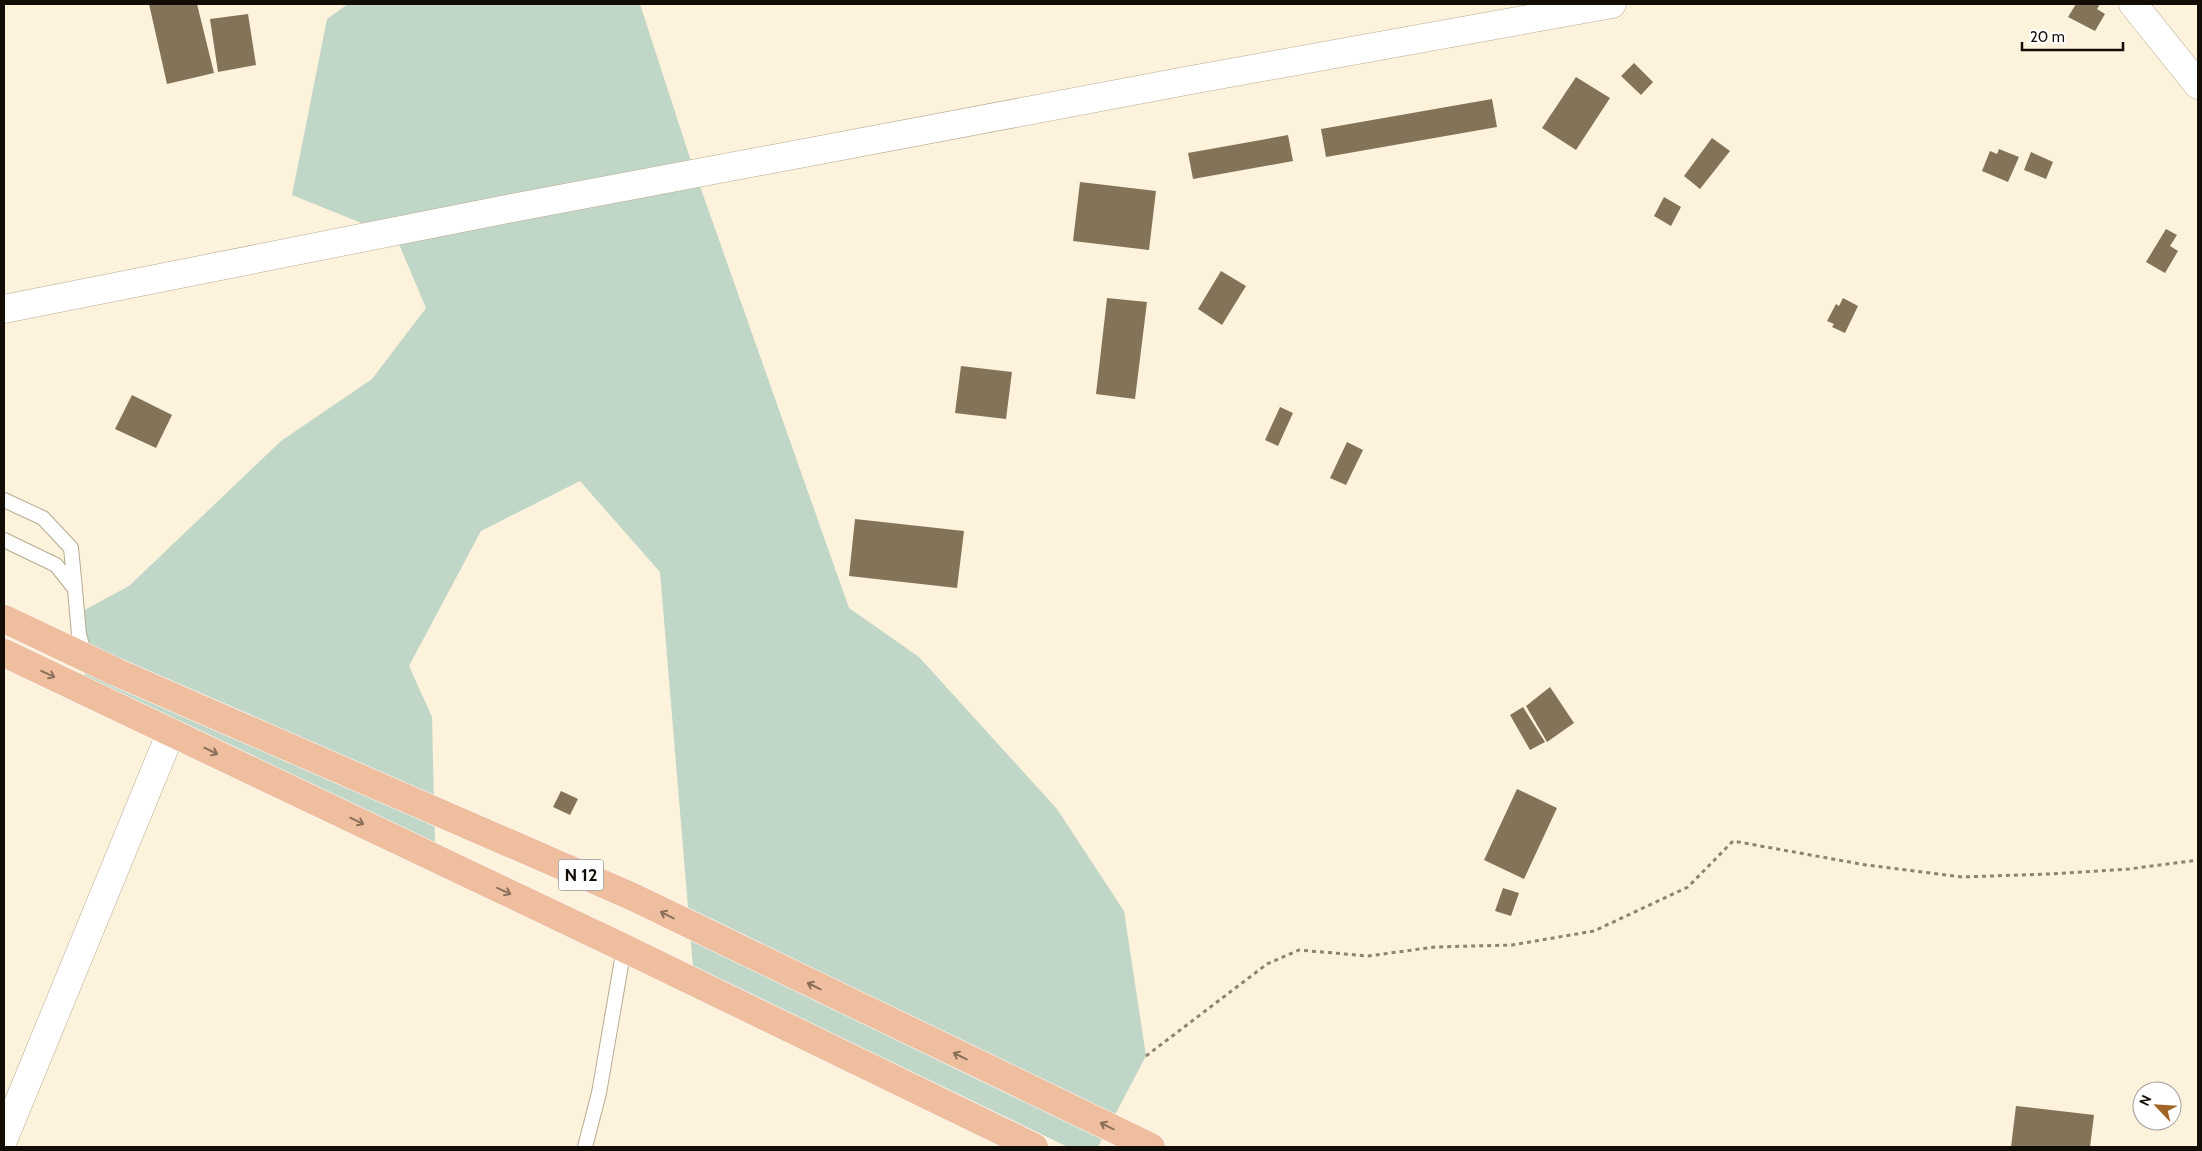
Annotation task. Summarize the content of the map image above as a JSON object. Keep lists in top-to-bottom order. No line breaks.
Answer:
{"streets":{"main road":["N 12"]},"scale_bar":"20 m","north":"top left"}
